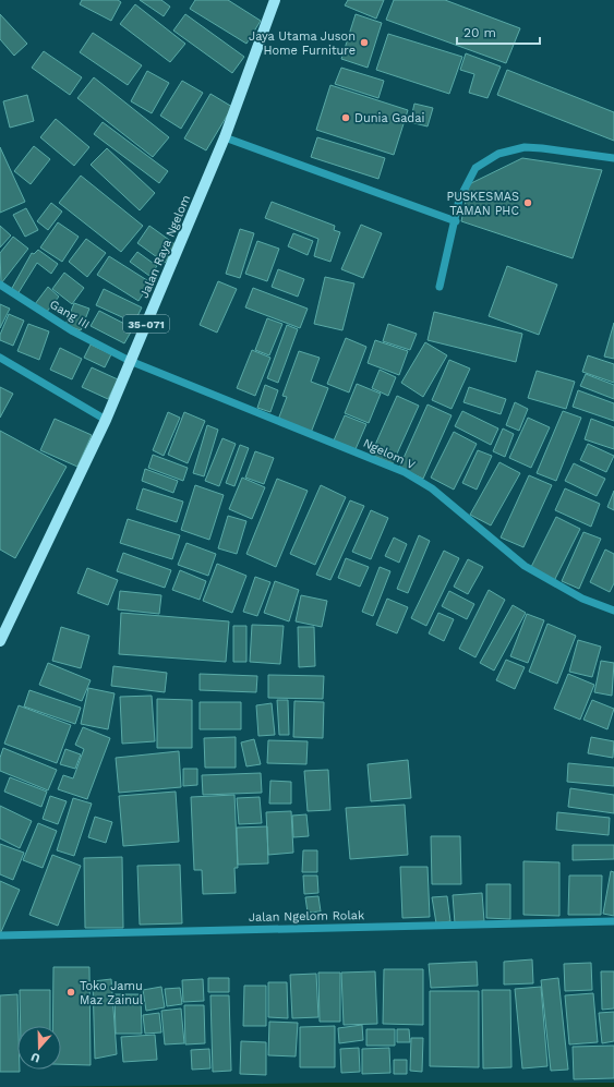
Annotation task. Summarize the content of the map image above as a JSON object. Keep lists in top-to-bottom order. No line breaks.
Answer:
{"streets":{"main road":["Jalan Raya Ngelom","35-071"],"street":["Gang III","Ngelom V","Jalan Ngelom Rolak"]},"crossings":[["Jalan Raya Ngelom","Gang III"],["Jalan Raya Ngelom","Ngelom V"],["Gang III","Ngelom V"]],"places":["Jaya Utama Juson Home Furniture","Dunia Gadai","PUSKESMAS TAMAN PHC","Toko Jamu Maz Zainul"],"scale_bar":"20 m","north":"bottom"}
